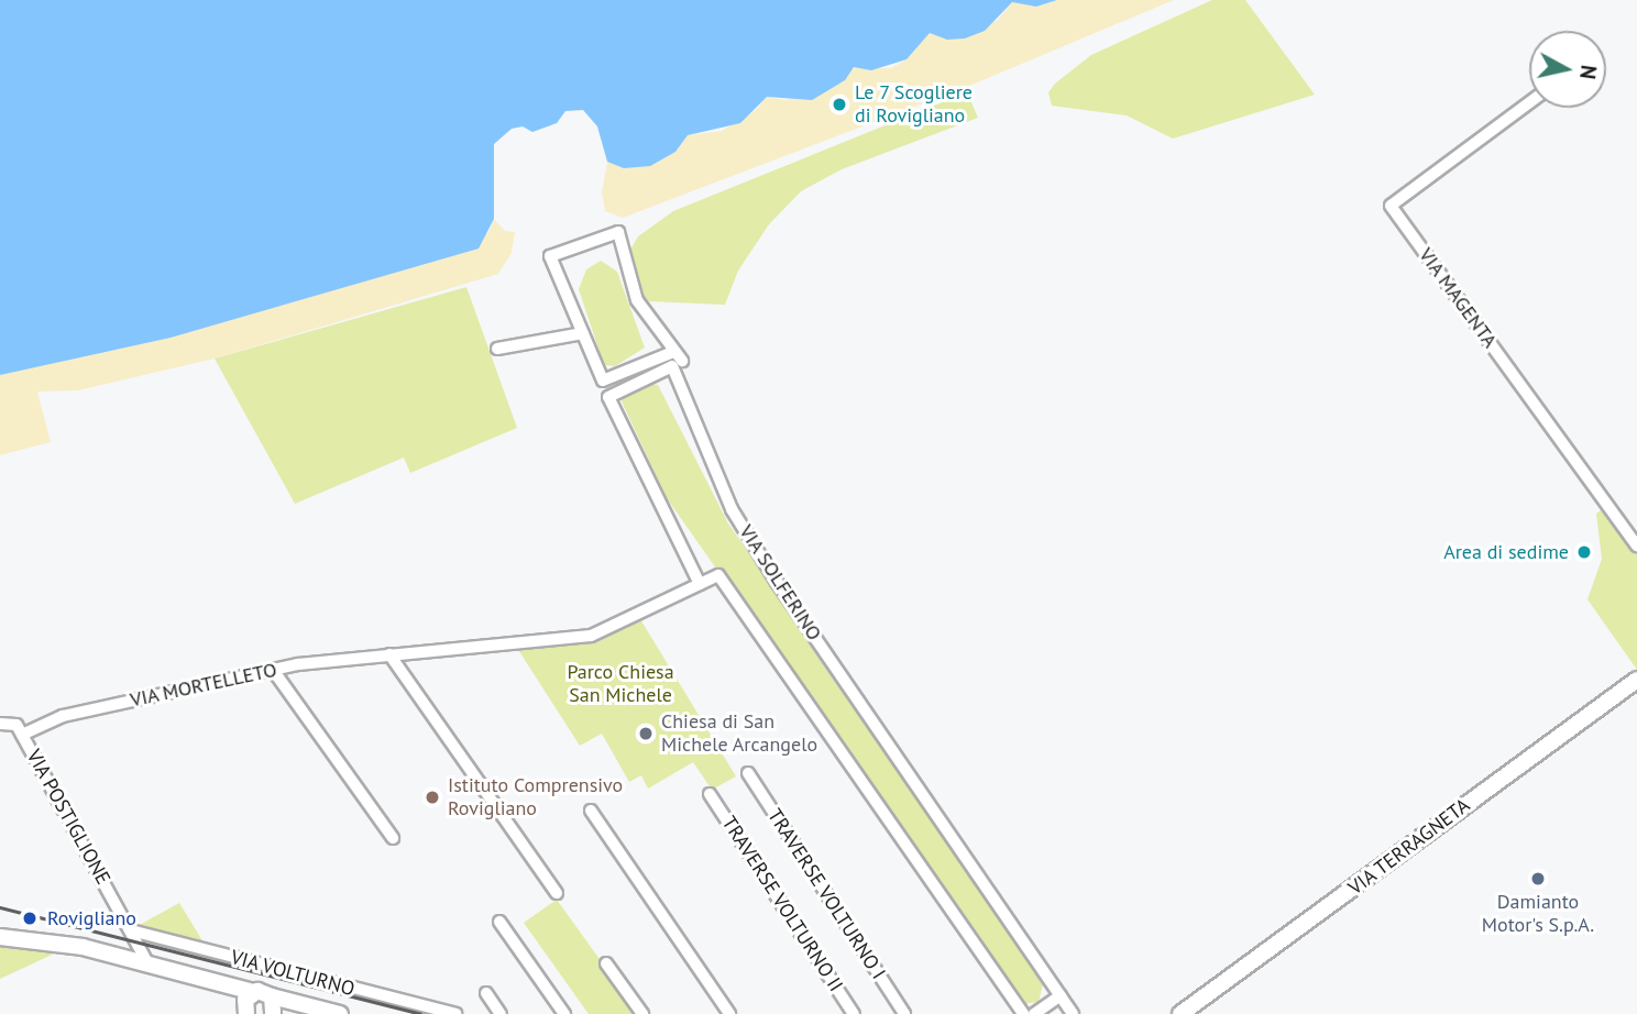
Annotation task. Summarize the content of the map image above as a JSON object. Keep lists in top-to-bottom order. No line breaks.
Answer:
{"streets":{"street":["VIA MAGENTA","VIA SOLFERINO","VIA MORTELLETO","VIA POSTIGLIONE","VIA TERRAGNETA","TRAVERSE VOLTURNO I","TRAVERSE VOLTURNO II","VIA VOLTURNO"]},"crossings":[["VIA SOLFERINO","VIA MORTELLETO"],["VIA MORTELLETO","VIA POSTIGLIONE"],["VIA POSTIGLIONE","VIA VOLTURNO"]],"parks":["Parco Chiesa San Michele"],"places":["Le 7 Scogliere di Rovigliano","Area di sedime","Chiesa di San Michele Arcangelo","Istituto Comprensivo Rovigliano","Damianto Motor's S.p.A.","Rovigliano"],"north":"right"}
